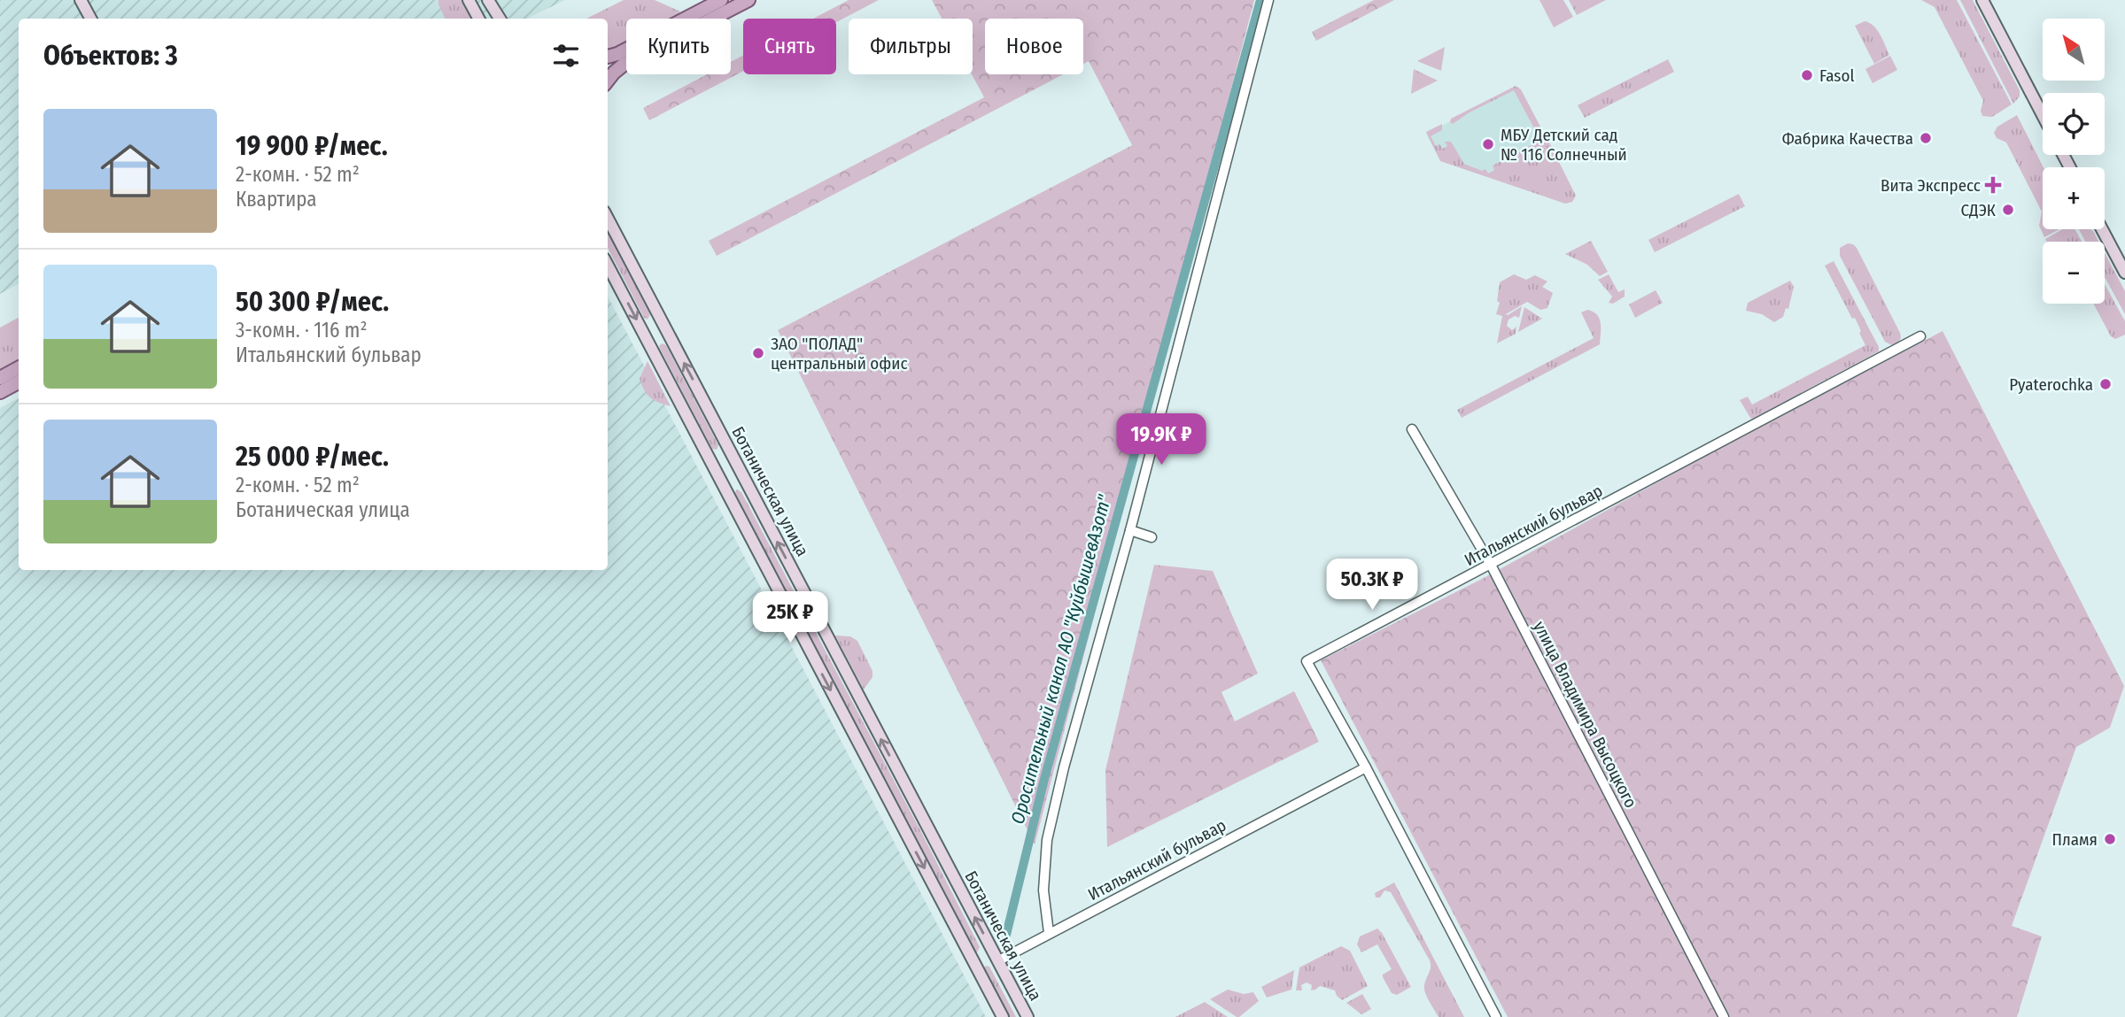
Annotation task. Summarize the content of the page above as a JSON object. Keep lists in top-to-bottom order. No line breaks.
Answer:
{"streets":{"main road":["Ботаническая улица"],"street":["Итальянский бульвар","улица Владимира Высоцкого"]},"crossings":[["Ботаническая улица","Итальянский бульвар"],["Итальянский бульвар","улица Владимира Высоцкого"]],"water":["Оросительный канал АО \"КуйбышевАзот\""],"places":{"other":["Fasol","Фабрика Качества","МБУ Детский сад № 116 Солнечный","СДЭК","ЗАО \"ПОЛАД\" центральный офис","Pyaterochka","Пламя"],"health":["Вита Экспресс"]},"north":"top left","page":{"map_buttons":["+","−"],"chip":["Купить","Снять","Фильтры","Новое"],"heading":"Объектов: 3","list":[{"name":"19 900 ₽/мес.","note":"2-комн. · 52 m² · Квартира"},{"name":"50 300 ₽/мес.","note":"3-комн. · 116 m² · Итальянский бульвар"},{"name":"25 000 ₽/мес.","note":"2-комн. · 52 m² · Ботаническая улица"}],"price":["19.9K ₽","50.3K ₽","25K ₽"]}}
